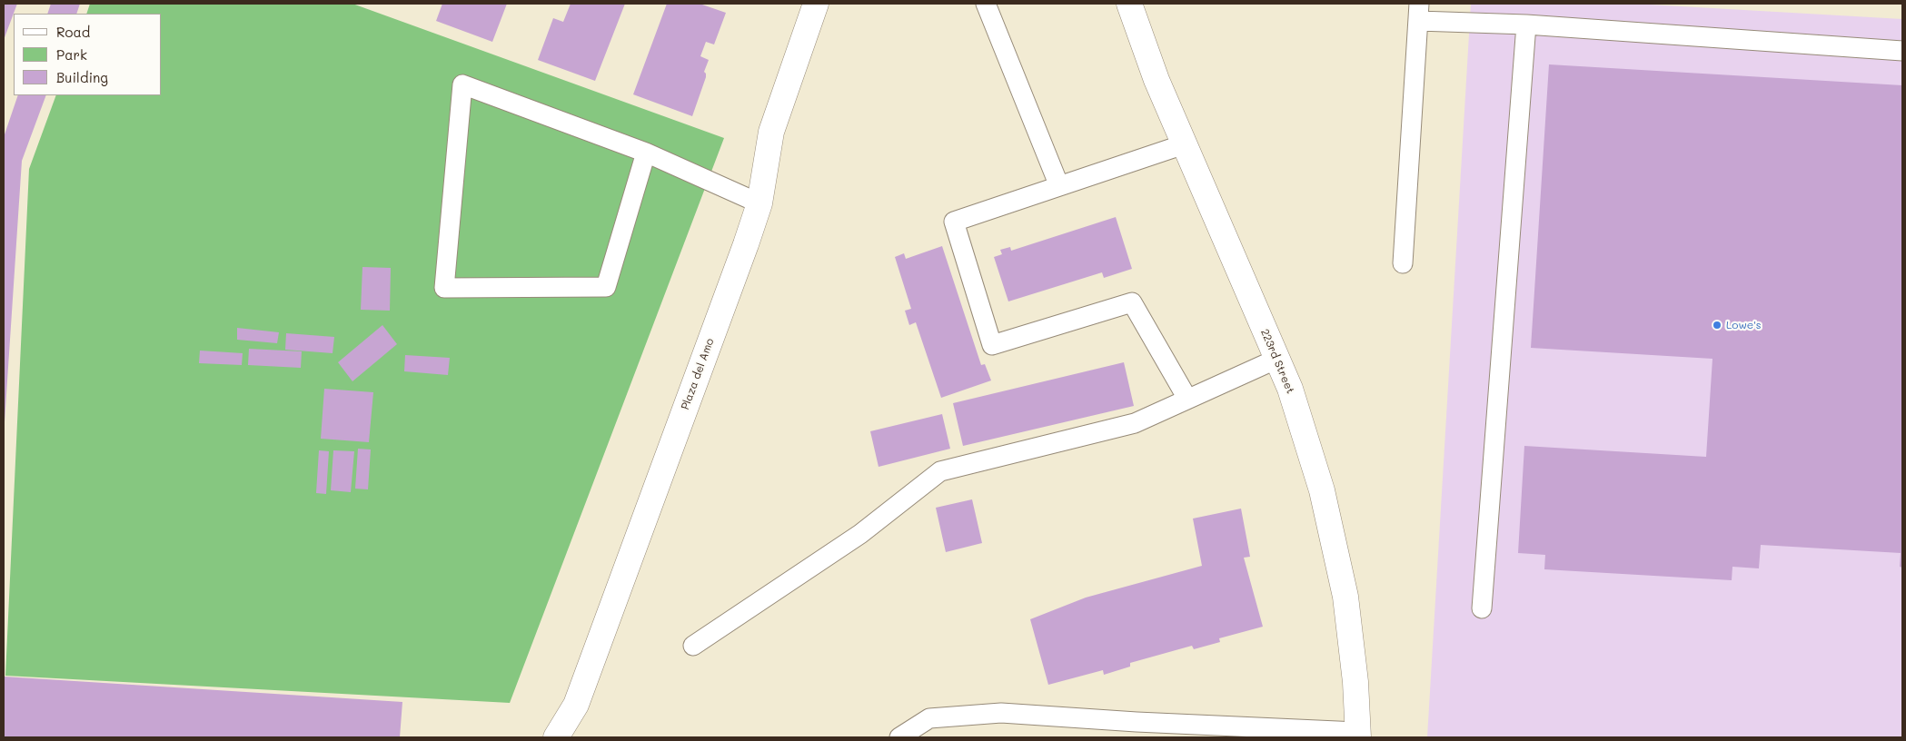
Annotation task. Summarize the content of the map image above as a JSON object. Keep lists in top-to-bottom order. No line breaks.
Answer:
{"streets":{"street":["223rd Street","Plaza del Amo"]},"places":["Lowe's"],"legend":["Road","Park","Building"]}
